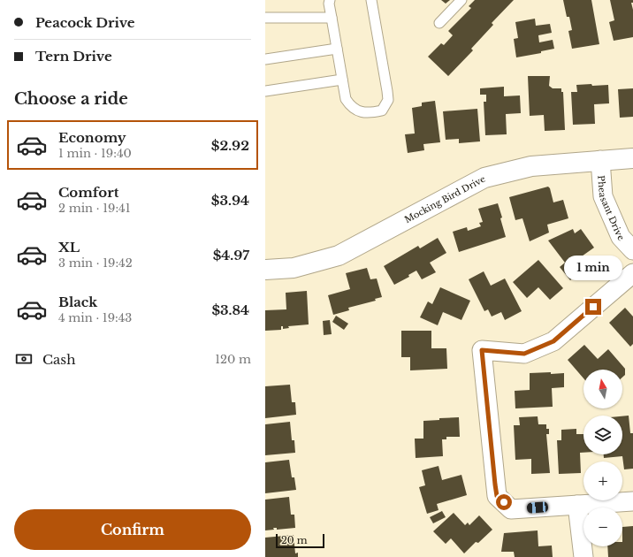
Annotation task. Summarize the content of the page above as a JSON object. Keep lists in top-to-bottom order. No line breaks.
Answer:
{"streets":{"street":["Mocking Bird Drive","Pheasant Drive"]},"crossings":[["Mocking Bird Drive","Pheasant Drive"]],"scale_bar":"20 m","north":"top","page":{"banner":["Peacock Drive","Tern Drive"],"heading":"Choose a ride","list":[{"name":"Economy","note":"1 min · 19:40","value":"$2.92"},{"name":"Comfort","note":"2 min · 19:41","value":"$3.94"},{"name":"XL","note":"3 min · 19:42","value":"$4.97"},{"name":"Black","note":"4 min · 19:43","value":"$3.84"}],"bubble":"1 min","pay":["Cash","120 m"],"map_buttons":["+","−"],"buttons":"Confirm","scale":"20 m"}}
